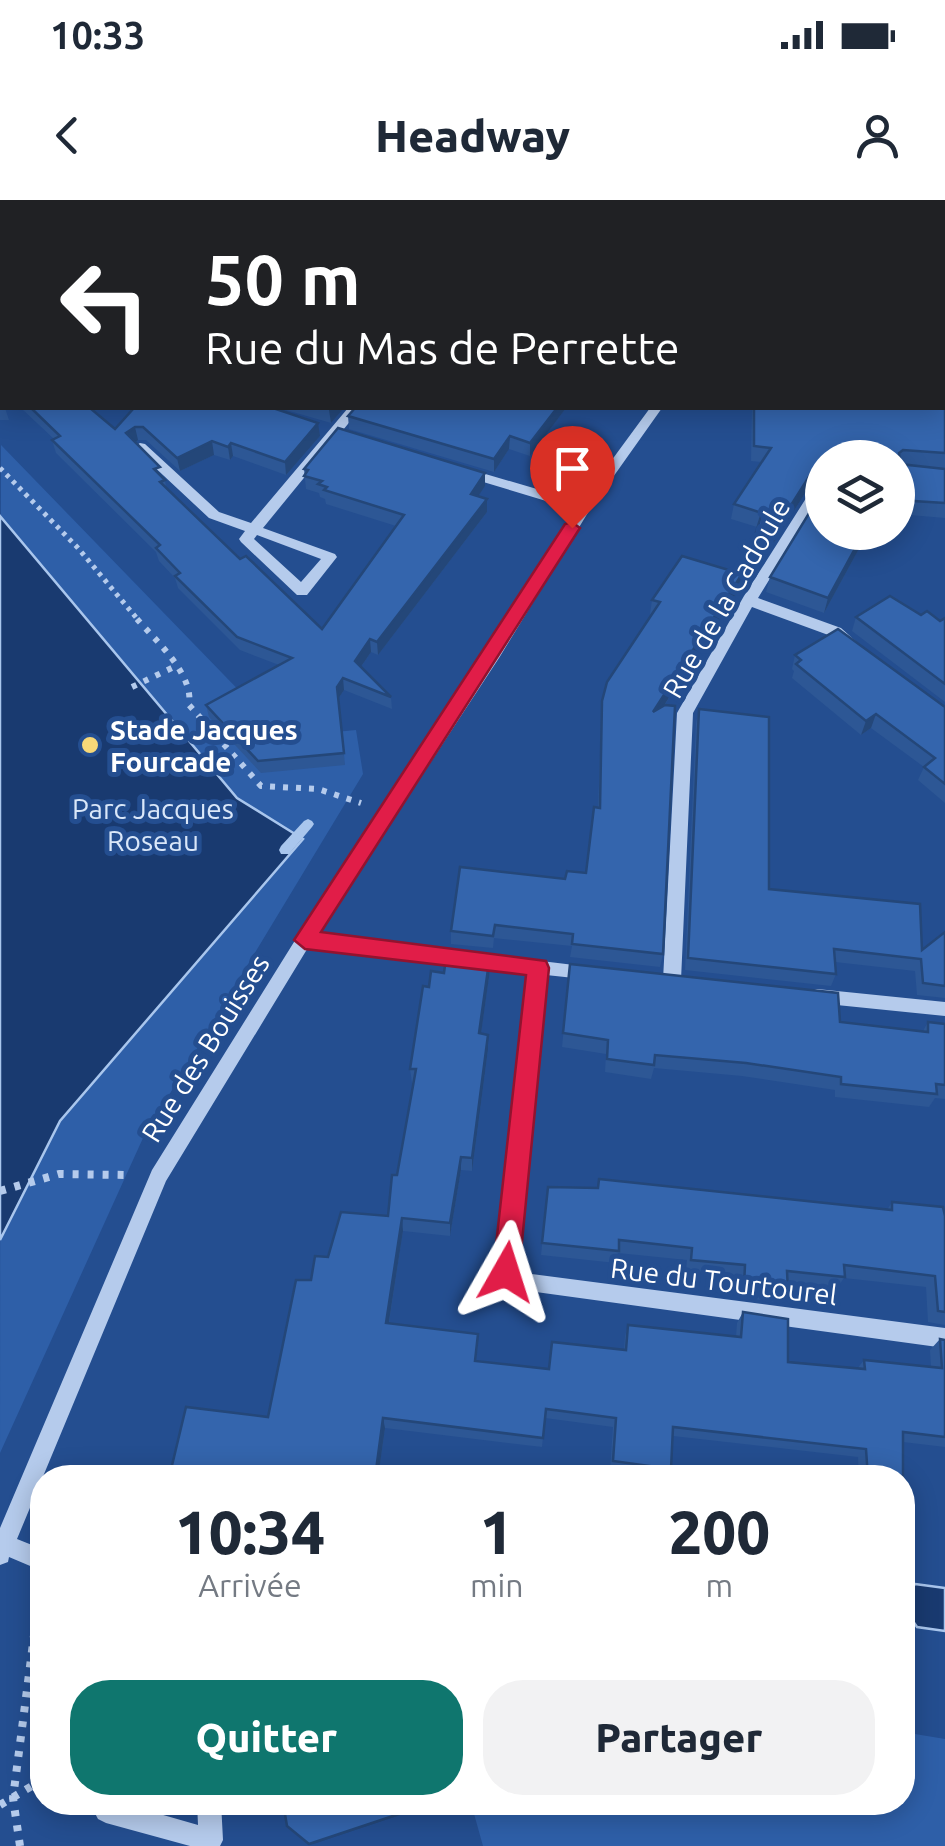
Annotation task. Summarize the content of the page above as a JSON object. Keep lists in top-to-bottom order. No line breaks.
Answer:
{"streets":{"street":["Rue de la Cadoule","Rue des Bouisses","Rue du Tourtourel"]},"parks":["Parc Jacques Roseau"],"places":["Stade Jacques Fourcade"],"page":{"status":"10:33","header":"Headway","turn":["50 m","Rue du Mas de Perrette"],"eta":["10:34","Arrivée","1","min","200","m"],"buttons":["Quitter","Partager"]}}
